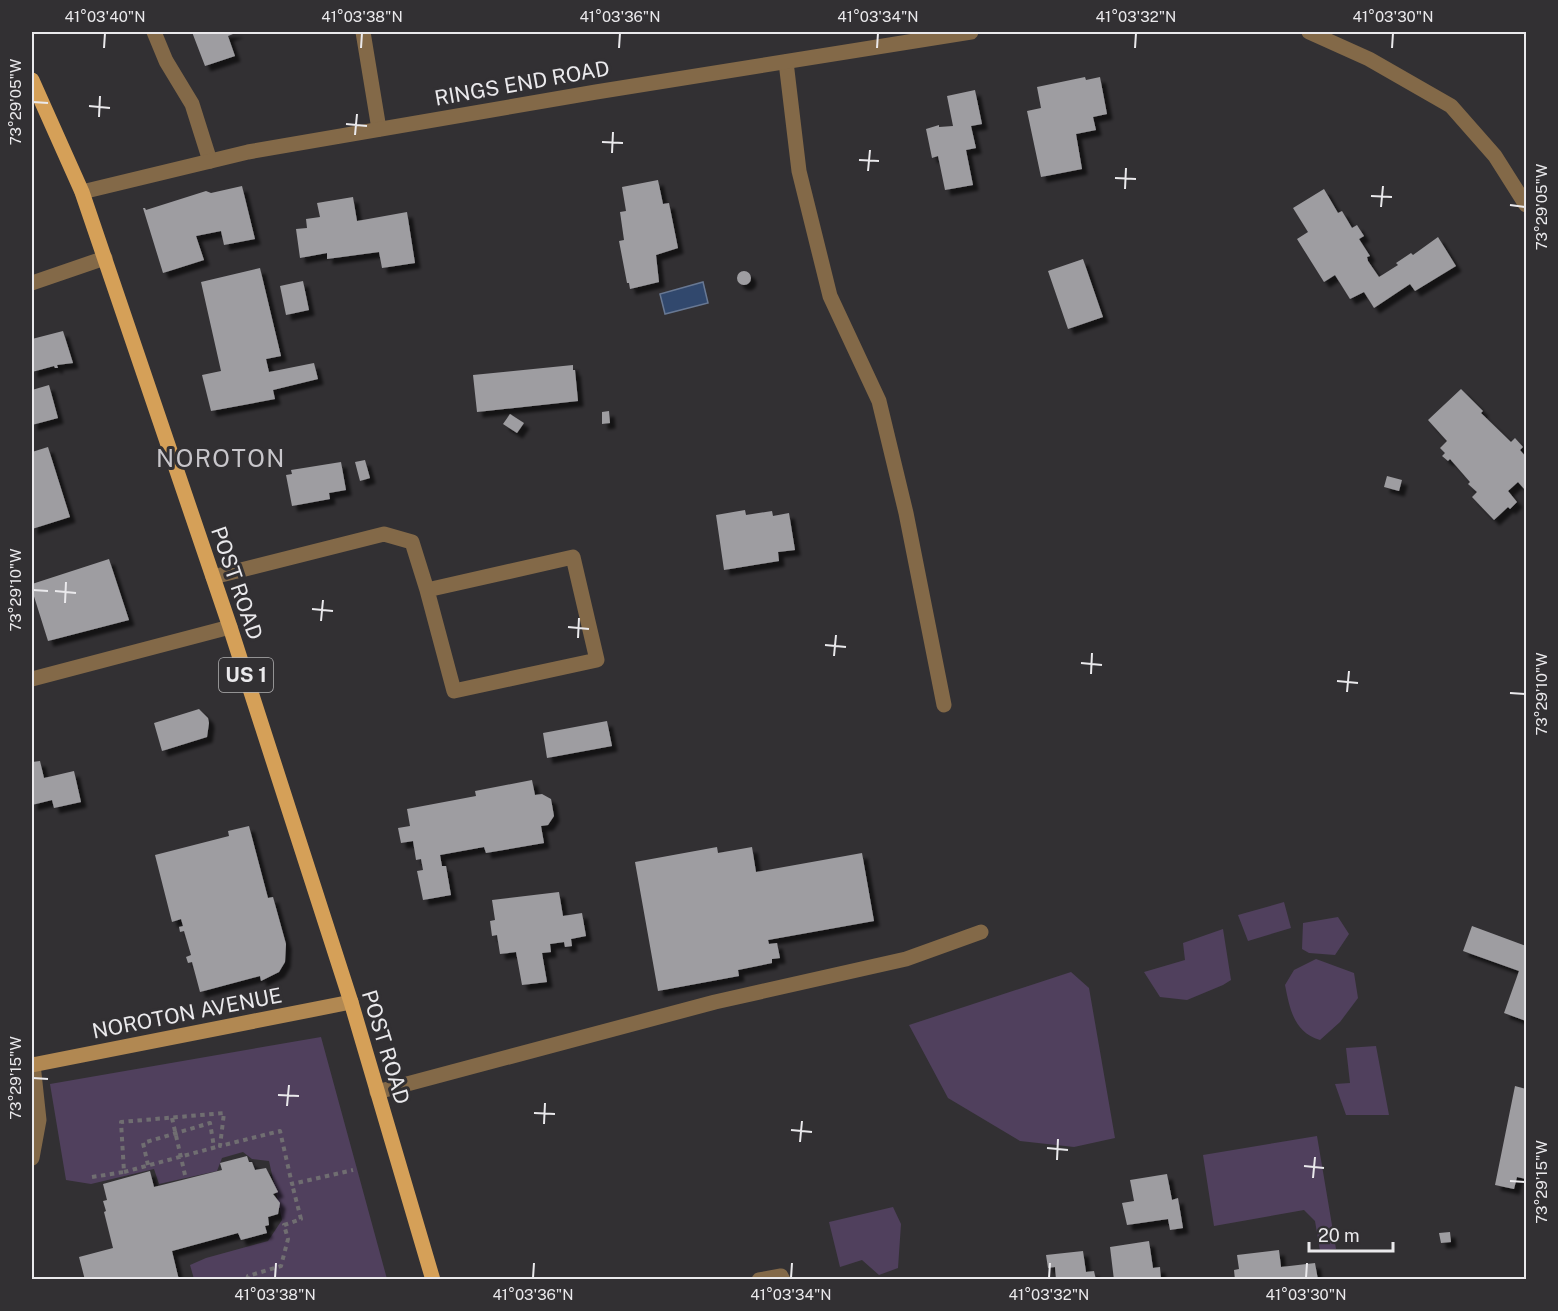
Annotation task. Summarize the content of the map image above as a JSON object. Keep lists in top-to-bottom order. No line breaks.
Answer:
{"streets":{"main road":["POST ROAD","US 1","NOROTON AVENUE"],"street":["RINGS END ROAD"]},"crossings":[["RINGS END ROAD","POST ROAD"],["POST ROAD","NOROTON AVENUE"]],"districts":["NOROTON"],"scale_bar":"20 m","coordinates":["41°03'40\"N","41°03'38\"N","41°03'36\"N","41°03'34\"N","41°03'32\"N","41°03'30\"N","73°29'05\"W","73°29'10\"W","73°29'15\"W"]}
